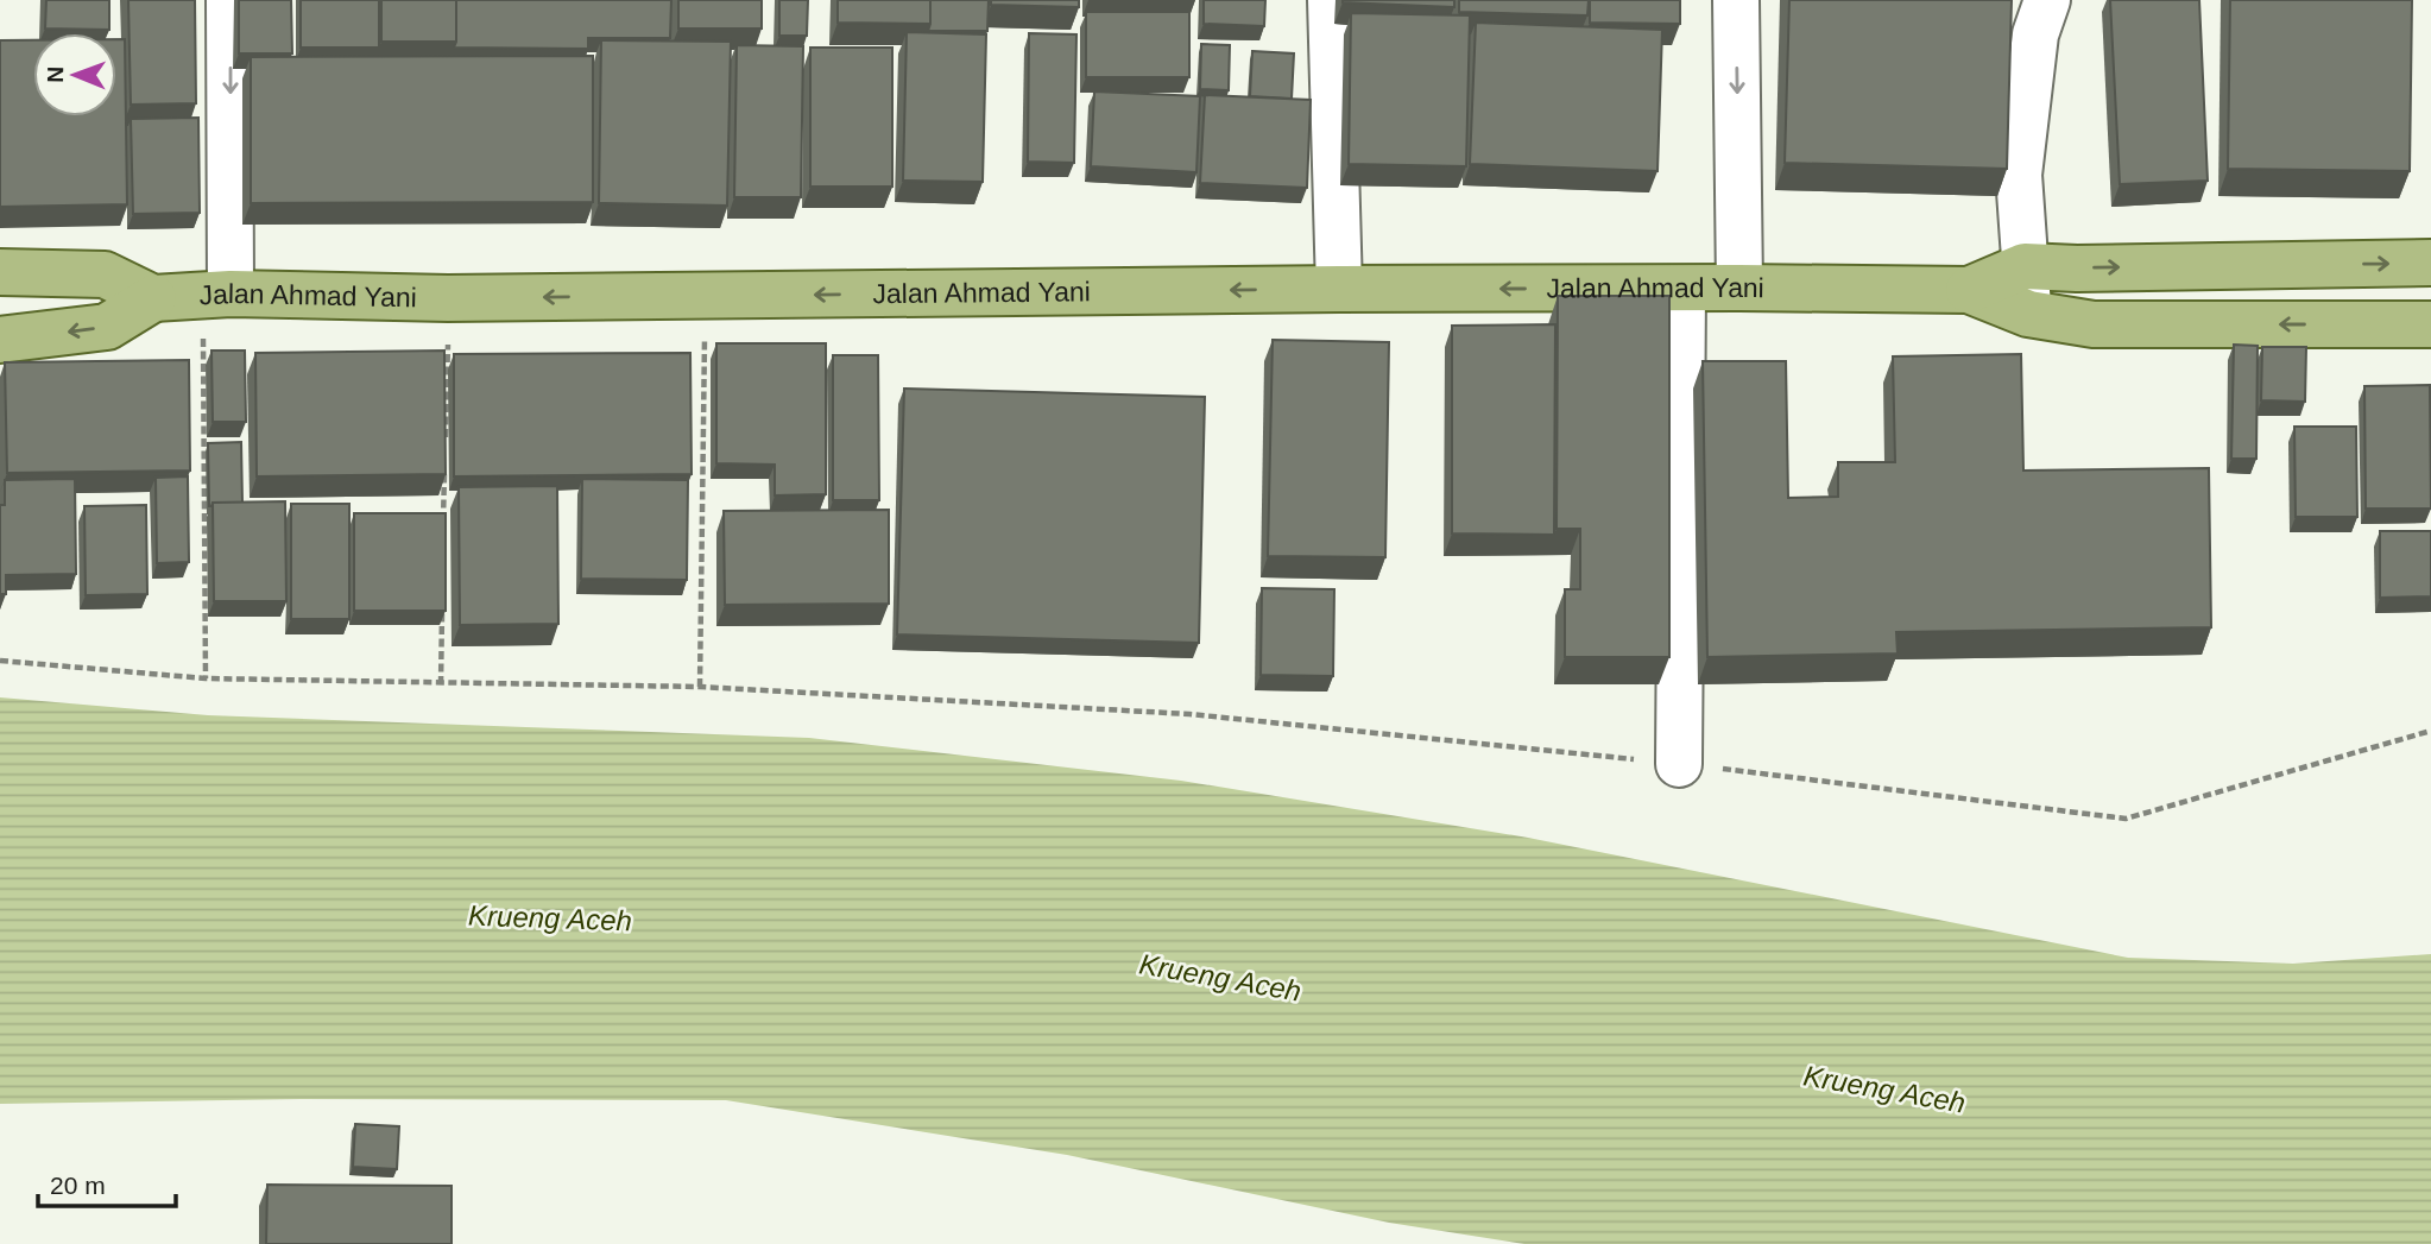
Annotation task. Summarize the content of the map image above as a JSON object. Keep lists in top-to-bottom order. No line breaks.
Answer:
{"streets":{"main road":["Jalan Ahmad Yani"]},"water":["Krueng Aceh"],"scale_bar":"20 m","north":"left"}
